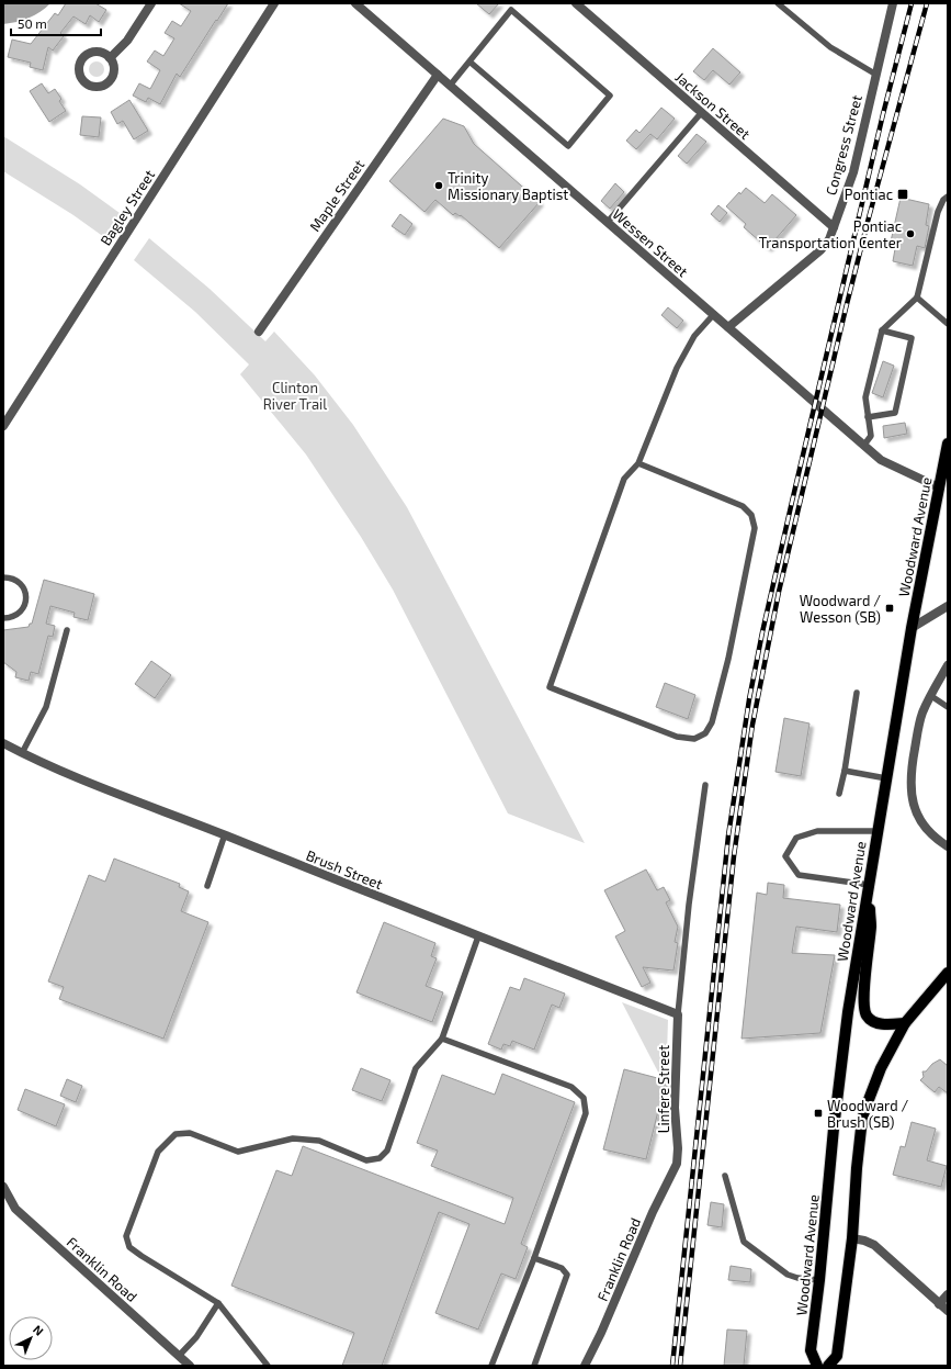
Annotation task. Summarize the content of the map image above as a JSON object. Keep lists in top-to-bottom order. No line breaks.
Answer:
{"streets":{"main road":["Woodward Avenue"],"street":["Jackson Street","Congress Street","Maple Street","Bagley Street","Wessen Street","Brush Street","Linfere Street","Franklin Road"]},"crossings":[["Jackson Street","Congress Street"],["Congress Street","Wessen Street"],["Maple Street","Wessen Street"],["Wessen Street","Woodward Avenue"],["Brush Street","Linfere Street"],["Linfere Street","Franklin Road"]],"parks":["Clinton River Trail"],"places":{"other":["Trinity Missionary Baptist","Pontiac Transportation Center"],"transit":["Pontiac","Woodward / Wesson (SB)","Woodward / Brush (SB)"]},"scale_bar":"50 m","north":"top right"}
